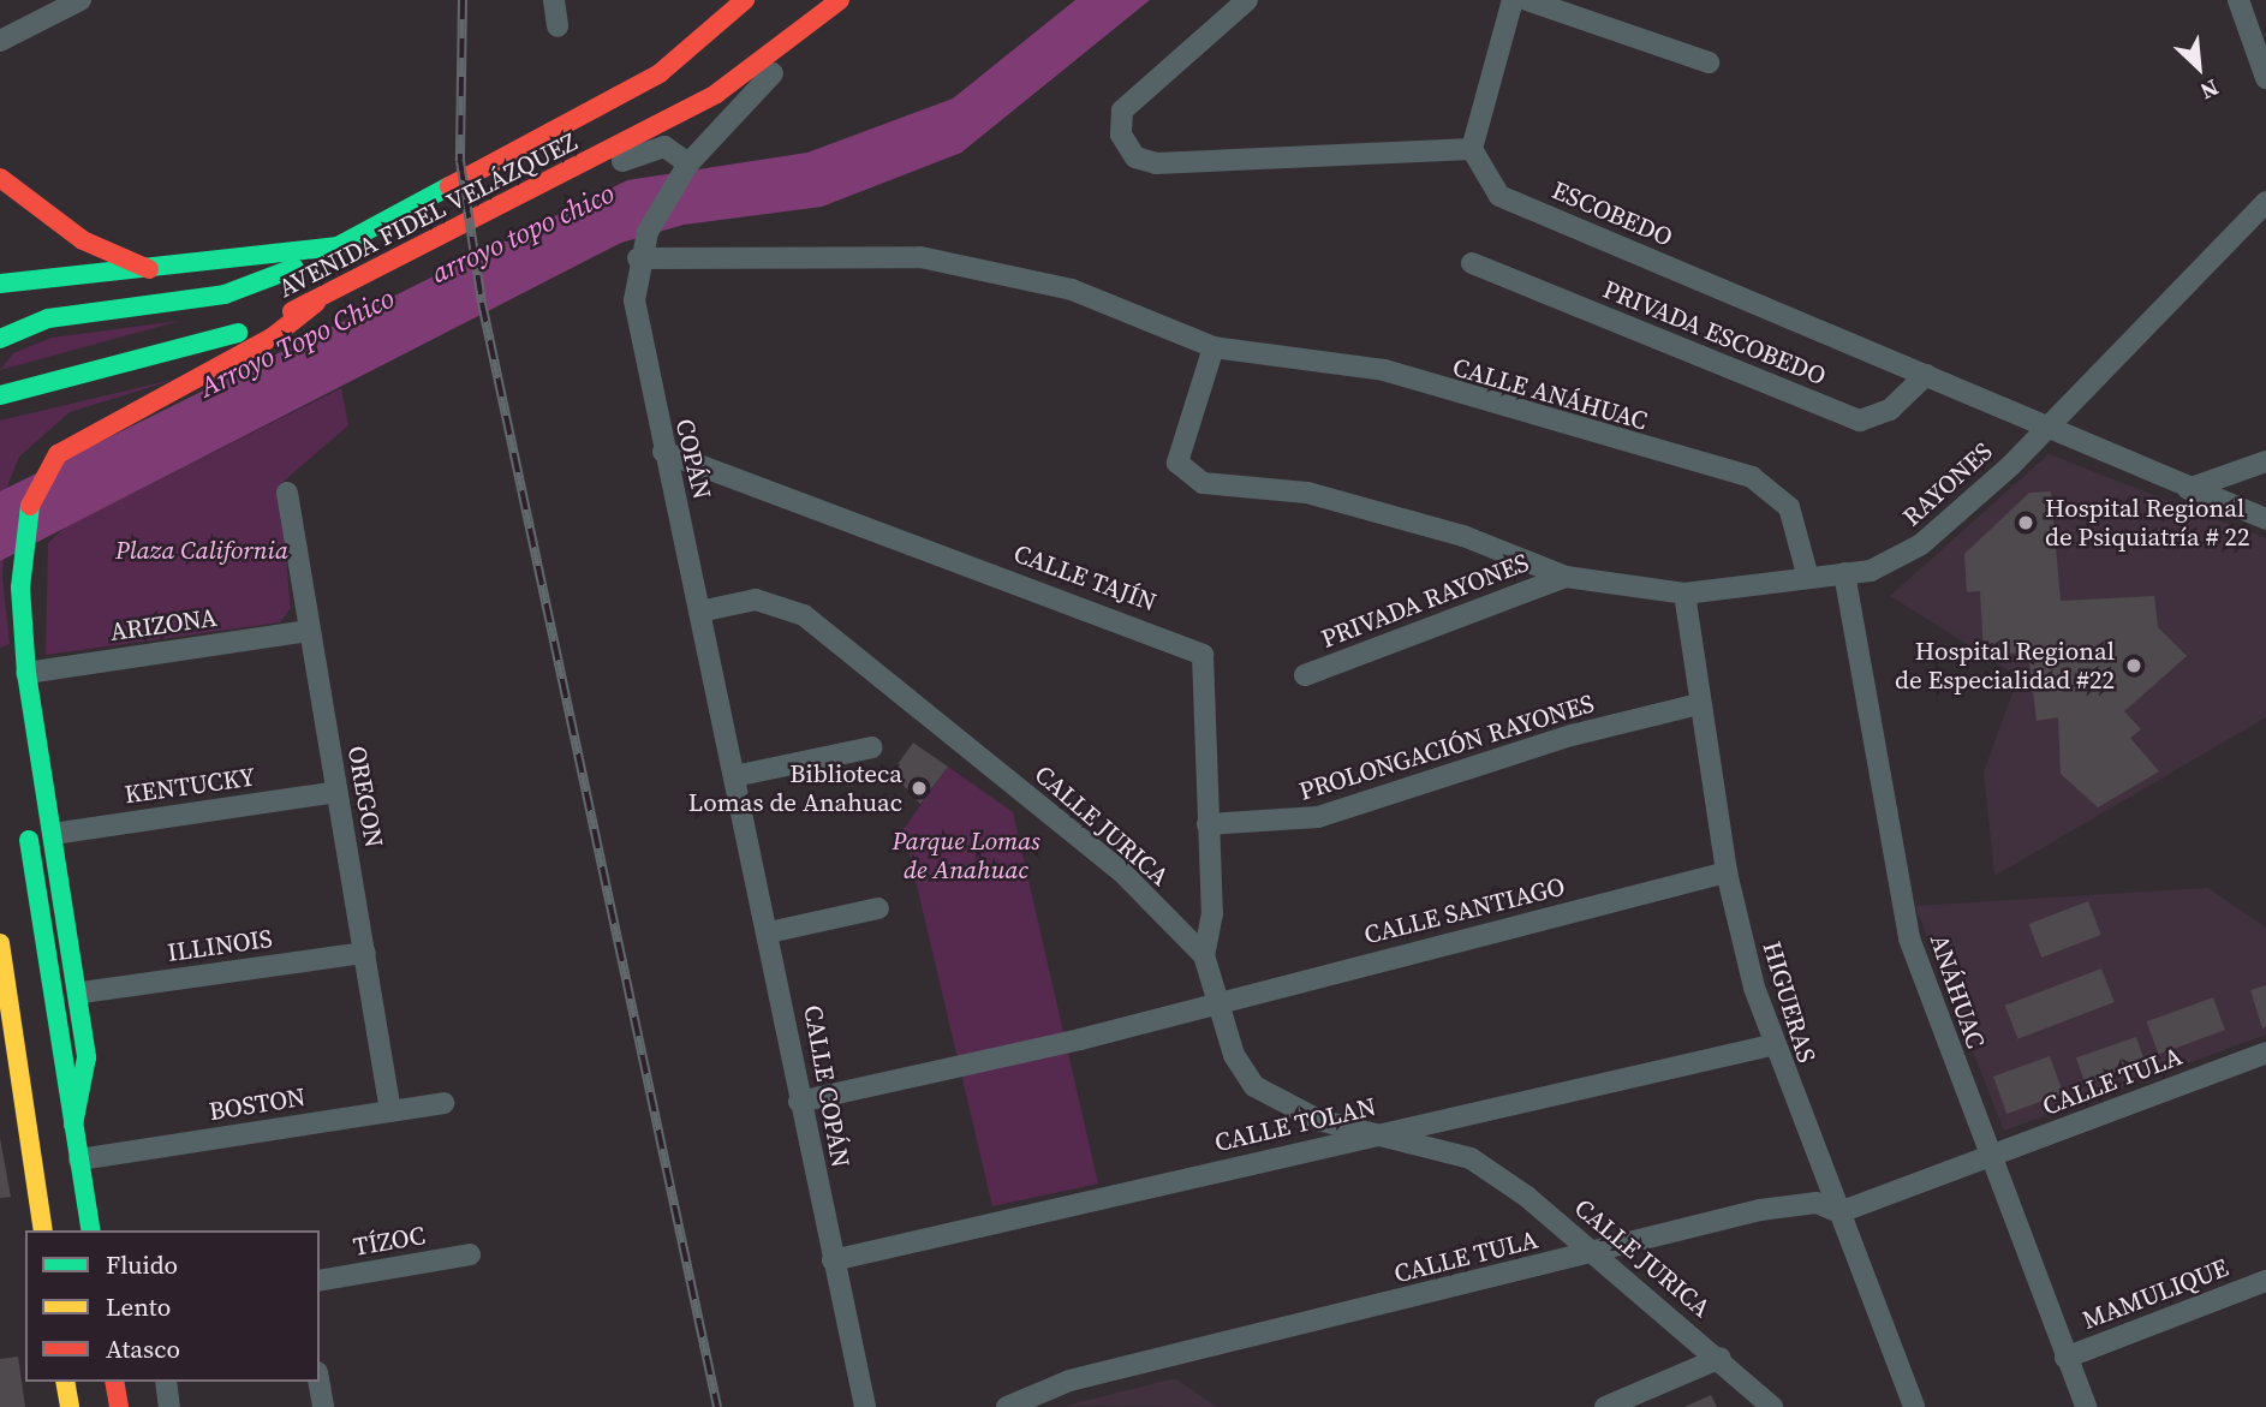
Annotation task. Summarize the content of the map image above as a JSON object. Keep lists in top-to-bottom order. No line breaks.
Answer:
{"streets":{"highway":["AVENIDA FIDEL VELÁZQUEZ"],"street":["ESCOBEDO","PRIVADA ESCOBEDO","CALLE ANÁHUAC","COPÁN","RAYONES","CALLE TAJÍN","PRIVADA RAYONES","ARIZONA","PROLONGACIÓN RAYONES","KENTUCKY","OREGON","CALLE JURICA","CALLE SANTIAGO","ILLINOIS","ANÁHUAC","HIGUERAS","CALLE TULA","CALLE COPÁN","BOSTON","CALLE TOLAN","TÍZOC","MAMULIQUE"]},"crossings":[["ESCOBEDO","PRIVADA ESCOBEDO"],["ESCOBEDO","RAYONES"],["CALLE ANÁHUAC","COPÁN"],["CALLE ANÁHUAC","RAYONES"],["COPÁN","CALLE TAJÍN"],["COPÁN","CALLE JURICA"],["COPÁN","CALLE COPÁN"],["RAYONES","PRIVADA RAYONES"],["RAYONES","ANÁHUAC"],["RAYONES","HIGUERAS"],["CALLE TAJÍN","PROLONGACIÓN RAYONES"],["CALLE TAJÍN","CALLE JURICA"],["ARIZONA","OREGON"],["PROLONGACIÓN RAYONES","HIGUERAS"],["KENTUCKY","OREGON"],["OREGON","ILLINOIS"],["OREGON","BOSTON"],["CALLE JURICA","CALLE SANTIAGO"],["CALLE JURICA","CALLE TULA"],["CALLE JURICA","CALLE TOLAN"],["CALLE SANTIAGO","HIGUERAS"],["CALLE SANTIAGO","CALLE COPÁN"],["ANÁHUAC","CALLE TULA"],["ANÁHUAC","MAMULIQUE"],["HIGUERAS","CALLE TULA"],["HIGUERAS","CALLE TOLAN"],["CALLE COPÁN","CALLE TOLAN"]],"water":["arroyo topo chico","Arroyo Topo Chico"],"parks":["Plaza California","Parque Lomas de Anahuac"],"places":["Hospital Regional de Psiquiatría # 22","Hospital Regional de Especialidad #22","Biblioteca Lomas de Anahuac"],"legend":["Fluido","Lento","Atasco"],"north":"bottom right"}
